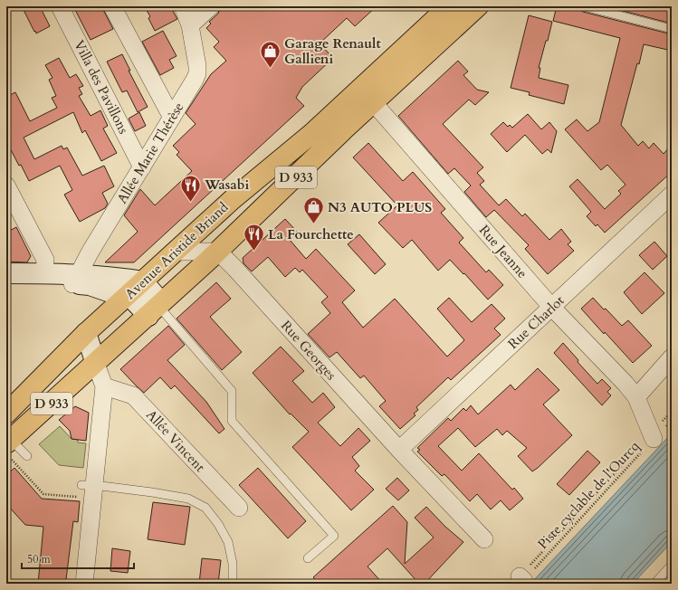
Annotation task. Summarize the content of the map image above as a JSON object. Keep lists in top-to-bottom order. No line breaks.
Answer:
{"streets":{"main road":["D 933","Avenue Aristide Briand"],"street":["Villa des Pavillons","Allée Marie Thérèse","Rue Jeanne","Rue Charlot","Rue Georges","Allée Vincent"],"path":["Piste cyclable de l'Ourcq"]},"crossings":[["Villa des Pavillons","Allée Marie Thérèse"],["Avenue Aristide Briand","Rue Jeanne"],["Avenue Aristide Briand","Rue Georges"],["Rue Jeanne","Rue Charlot"],["Rue Jeanne","Piste cyclable de l'Ourcq"],["Rue Charlot","Rue Georges"]],"places":{"shop":["Garage Renault Gallieni","N3 AUTO PLUS"],"restaurant":["Wasabi","La Fourchette"]},"scale_bar":"50 m"}
